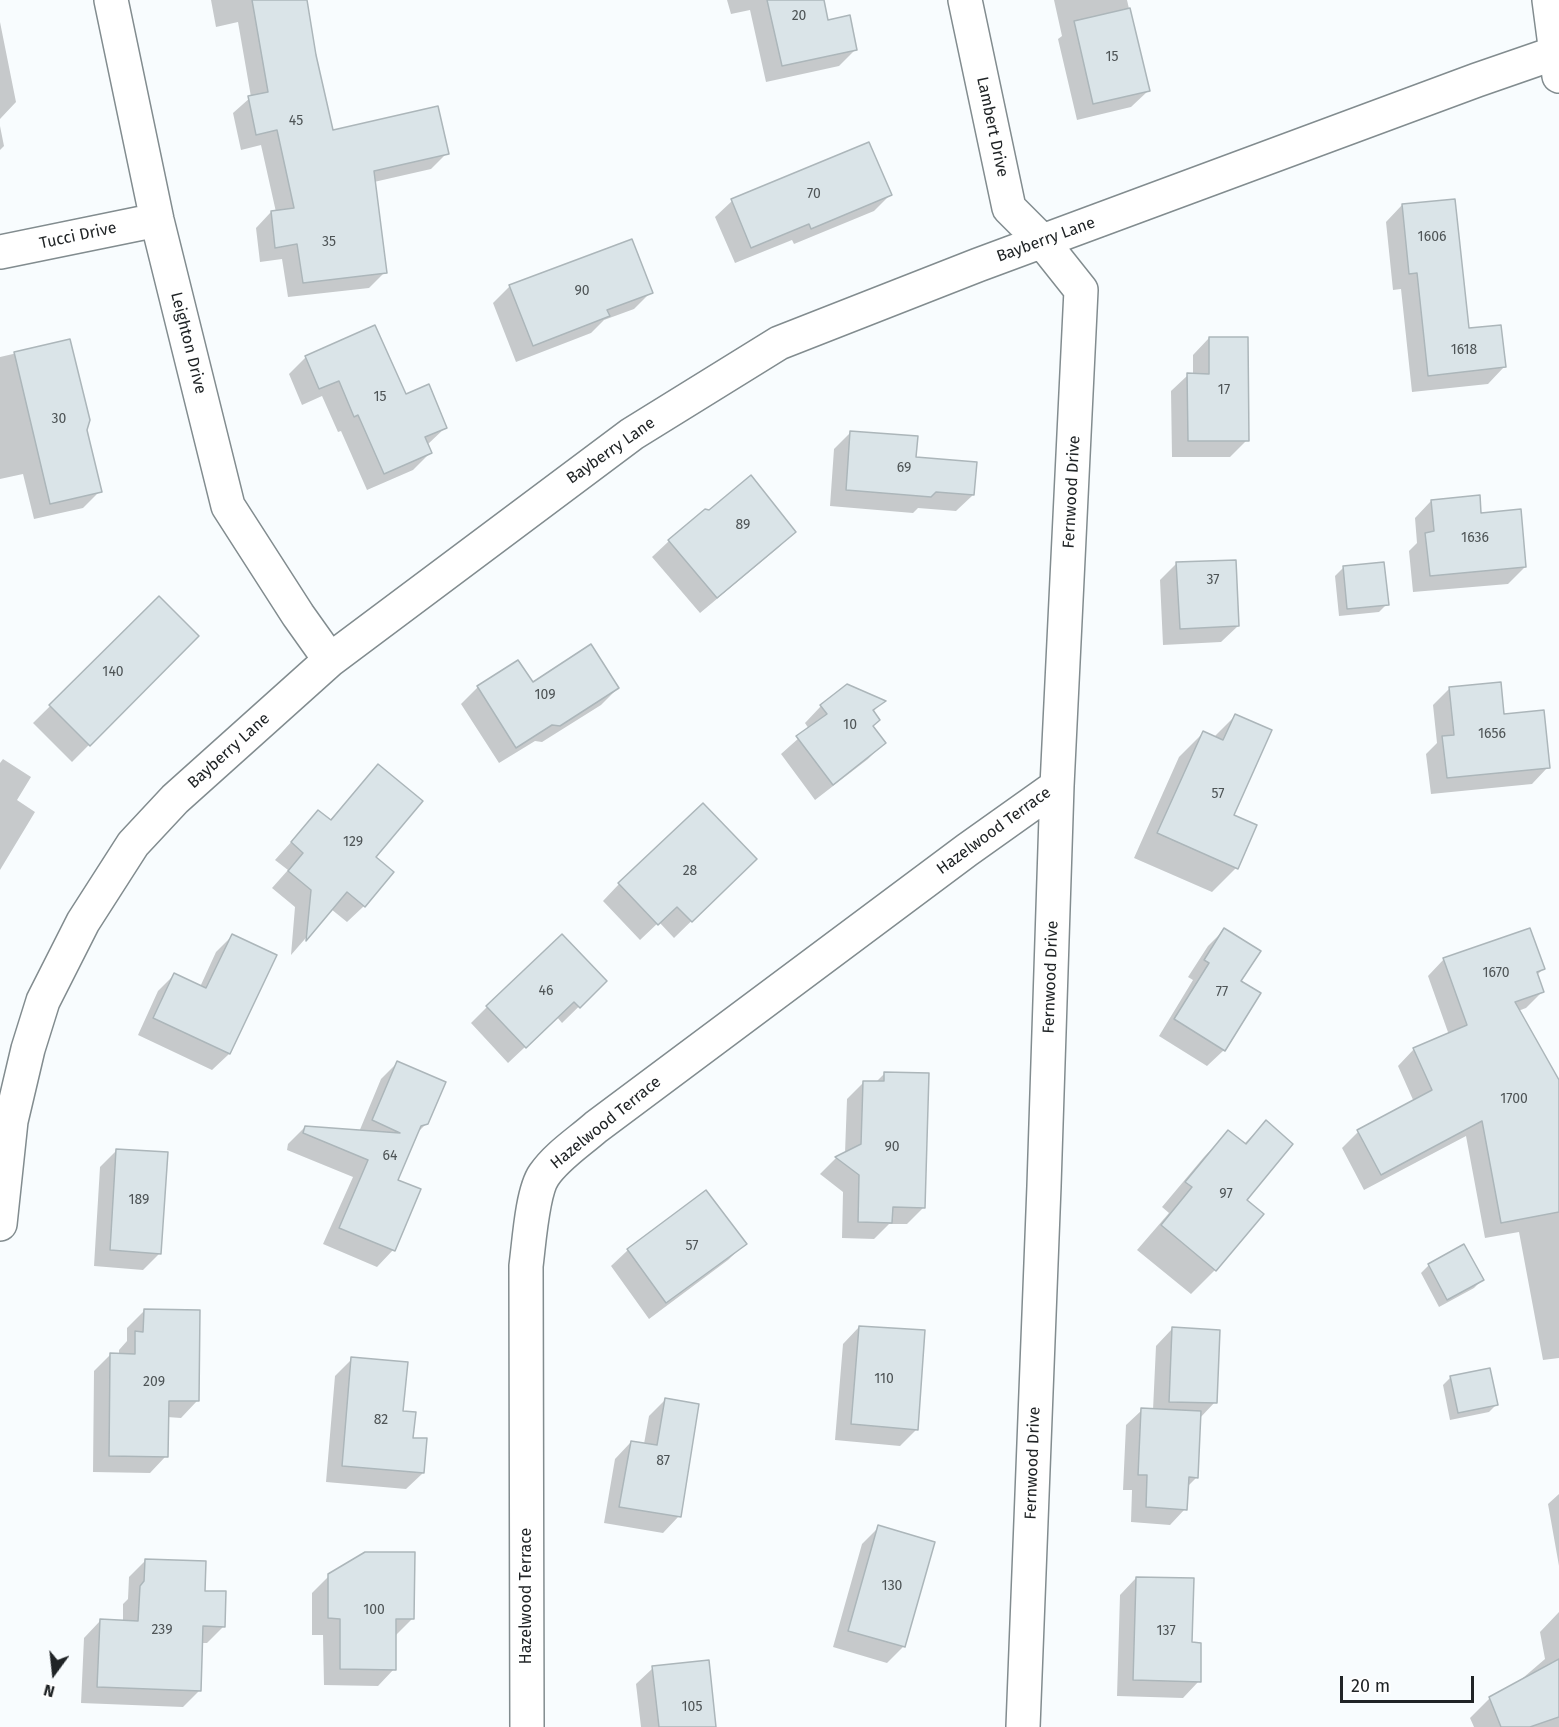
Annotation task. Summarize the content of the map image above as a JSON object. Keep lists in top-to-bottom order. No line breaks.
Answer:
{"streets":{"street":["Lambert Drive","Tucci Drive","Bayberry Lane","Leighton Drive","Fernwood Drive","Hazelwood Terrace"]},"crossings":[["Lambert Drive","Bayberry Lane"],["Lambert Drive","Fernwood Drive"],["Tucci Drive","Leighton Drive"],["Bayberry Lane","Leighton Drive"],["Bayberry Lane","Fernwood Drive"],["Fernwood Drive","Hazelwood Terrace"]],"house_numbers":["20","15","45","70","1606","35","90","1618","17","15","30","69","89","1636","37","140","109","10","1656","57","129","28","1670","46","77","1700","90","64","97","189","57","110","209","82","87","130","100","239","137","105"],"scale_bar":"20 m","north":"bottom"}
